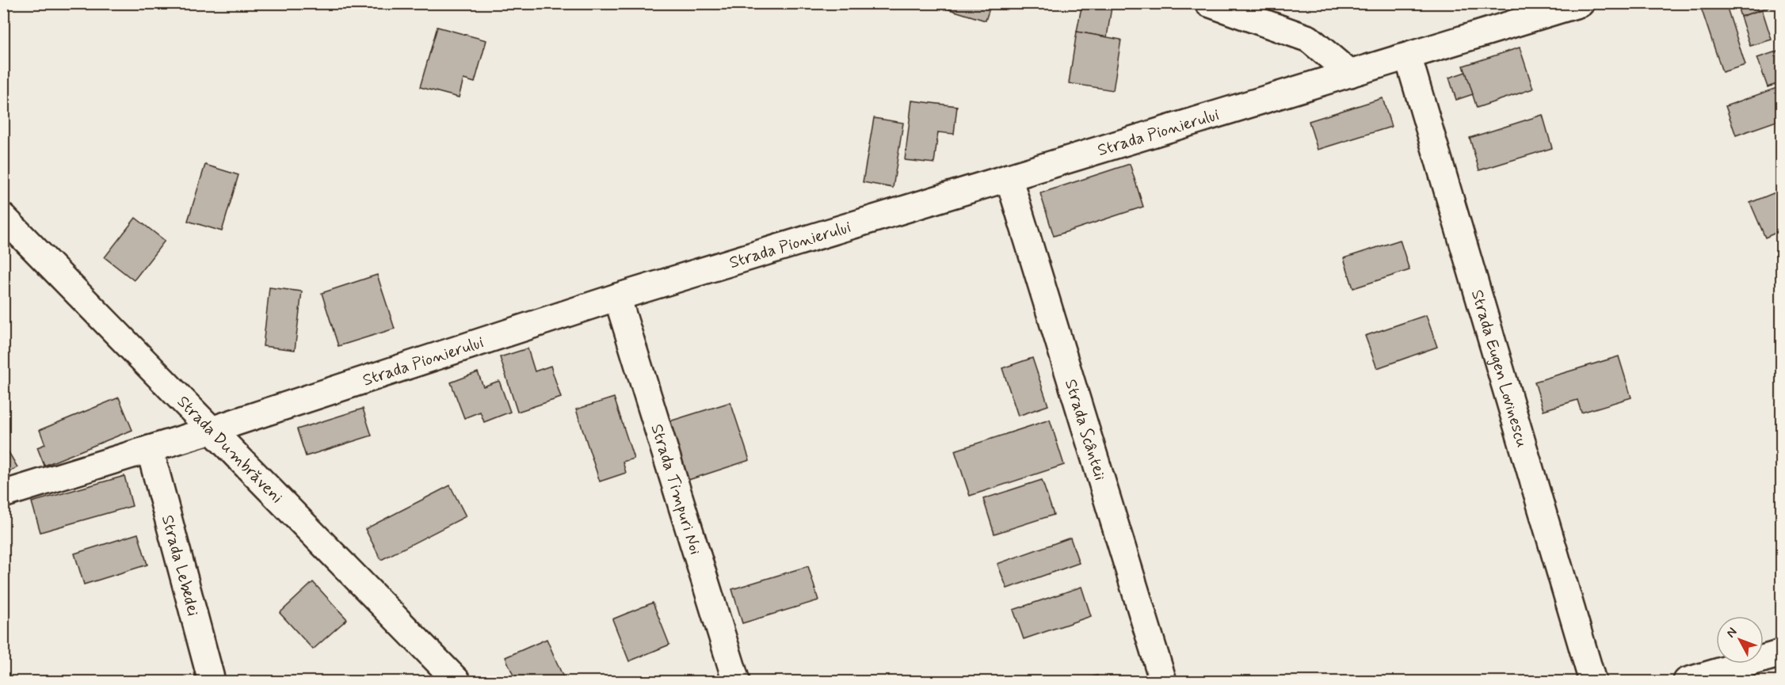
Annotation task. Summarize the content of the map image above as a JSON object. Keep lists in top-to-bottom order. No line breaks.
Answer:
{"streets":{"street":["Strada Pionierului","Strada Eugen Lovinescu","Strada Scânteii","Strada Dumbrăveni","Strada Timpuri Noi","Strada Lebedei"]},"crossings":[["Strada Pionierului","Strada Eugen Lovinescu"],["Strada Pionierului","Strada Scânteii"],["Strada Pionierului","Strada Dumbrăveni"],["Strada Pionierului","Strada Timpuri Noi"],["Strada Pionierului","Strada Lebedei"]],"north":"top left"}
